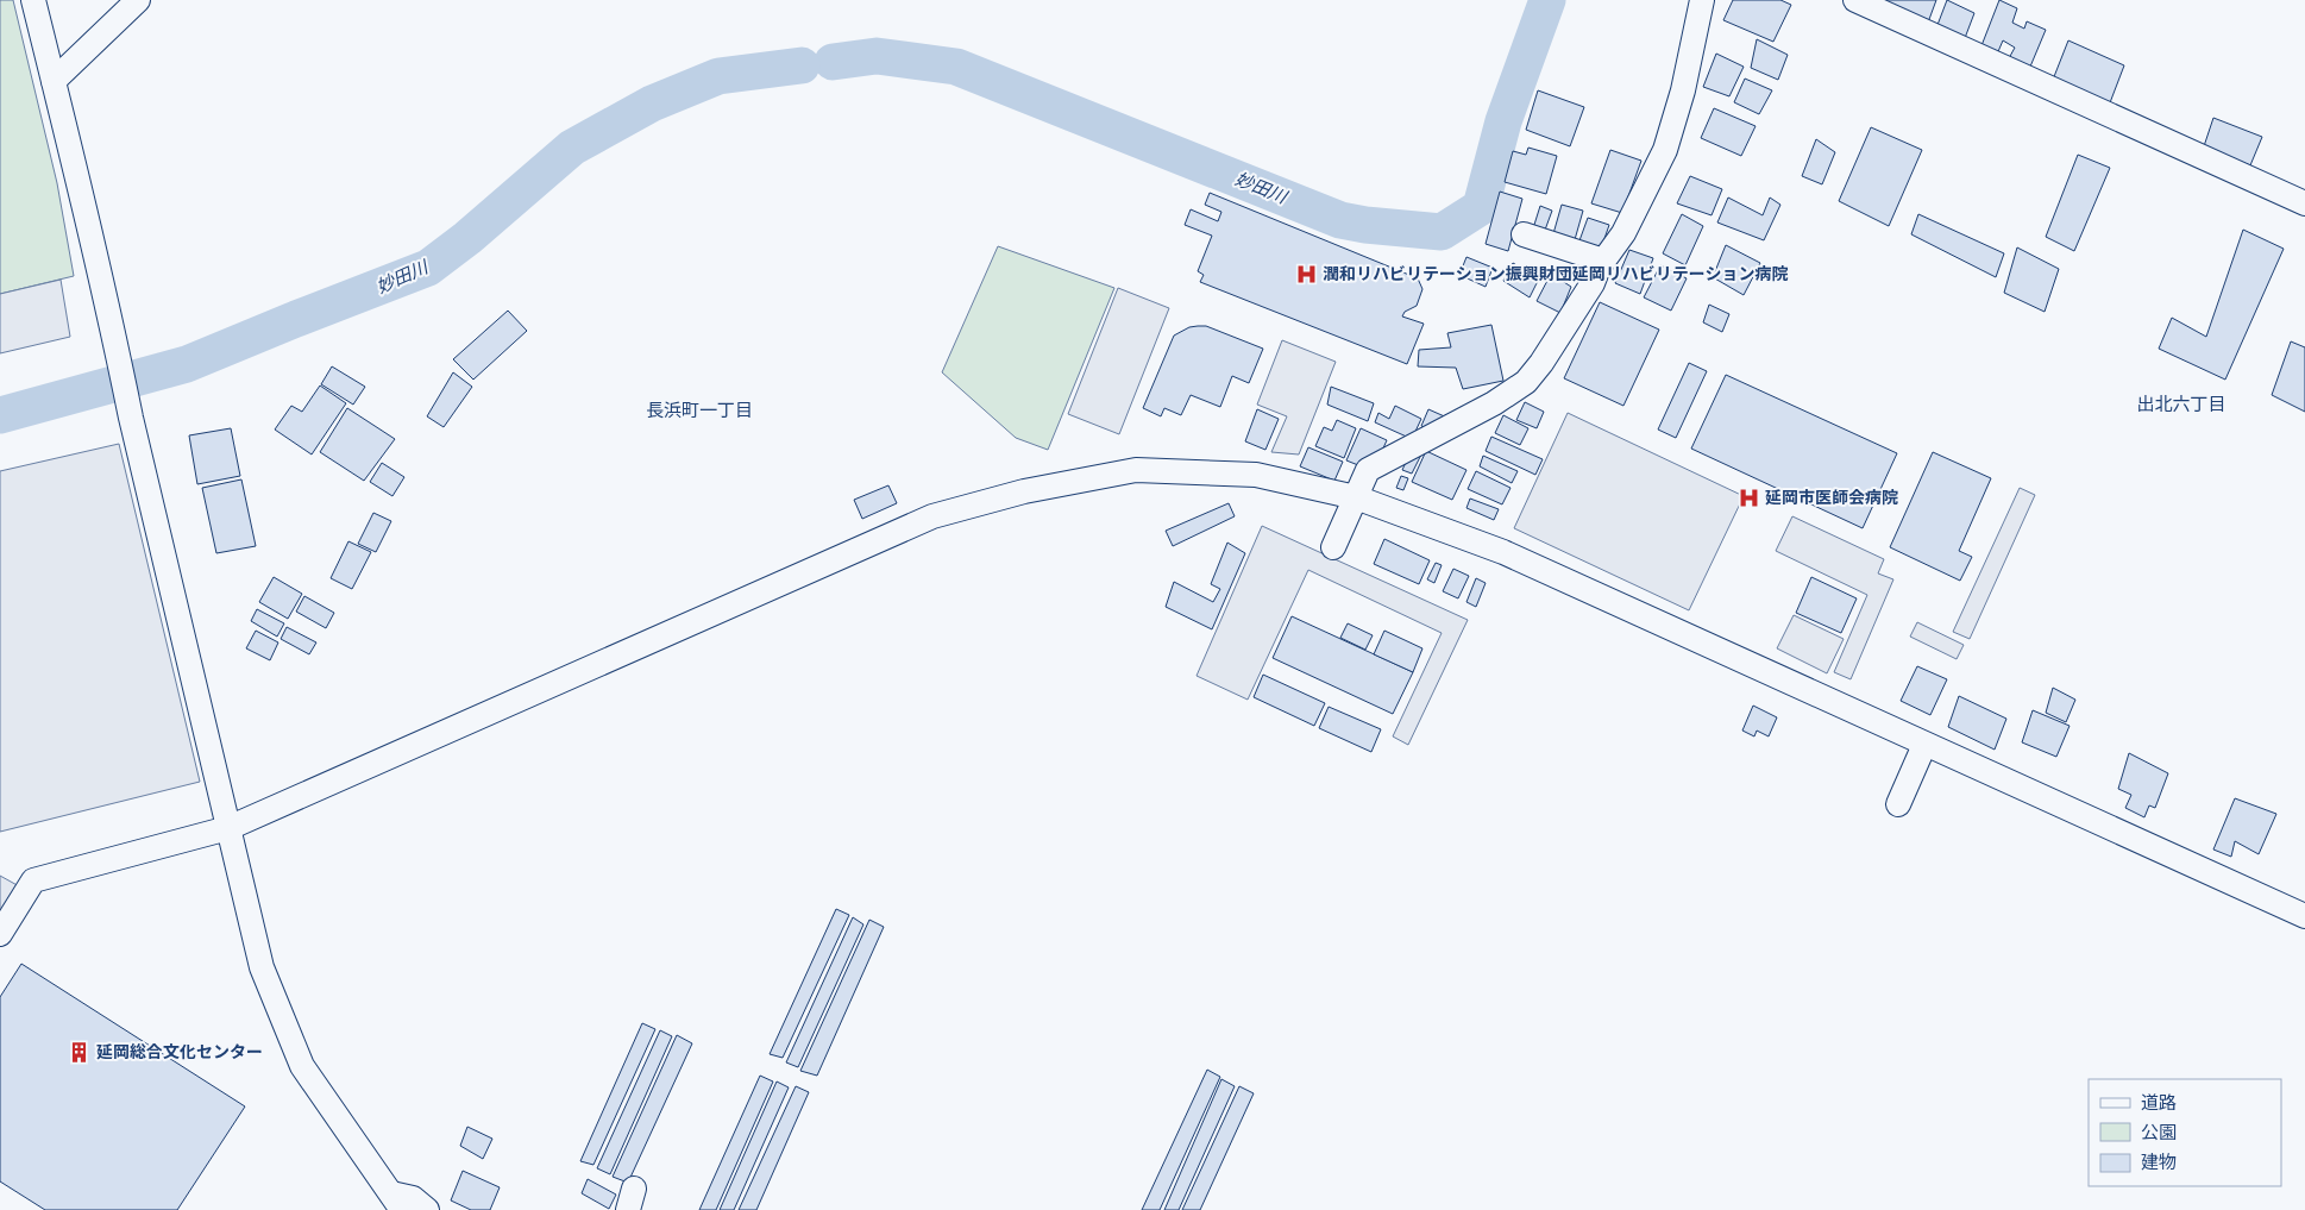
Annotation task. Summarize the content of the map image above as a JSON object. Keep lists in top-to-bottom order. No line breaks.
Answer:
{"districts":["出北六丁目","長浜町一丁目"],"water":["妙田川"],"places":{"hospital":["潤和リハビリテーション振興財団延岡リハビリテーション病院","延岡市医師会病院"],"building":["延岡総合文化センター"]},"legend":["道路","公園","建物"]}
